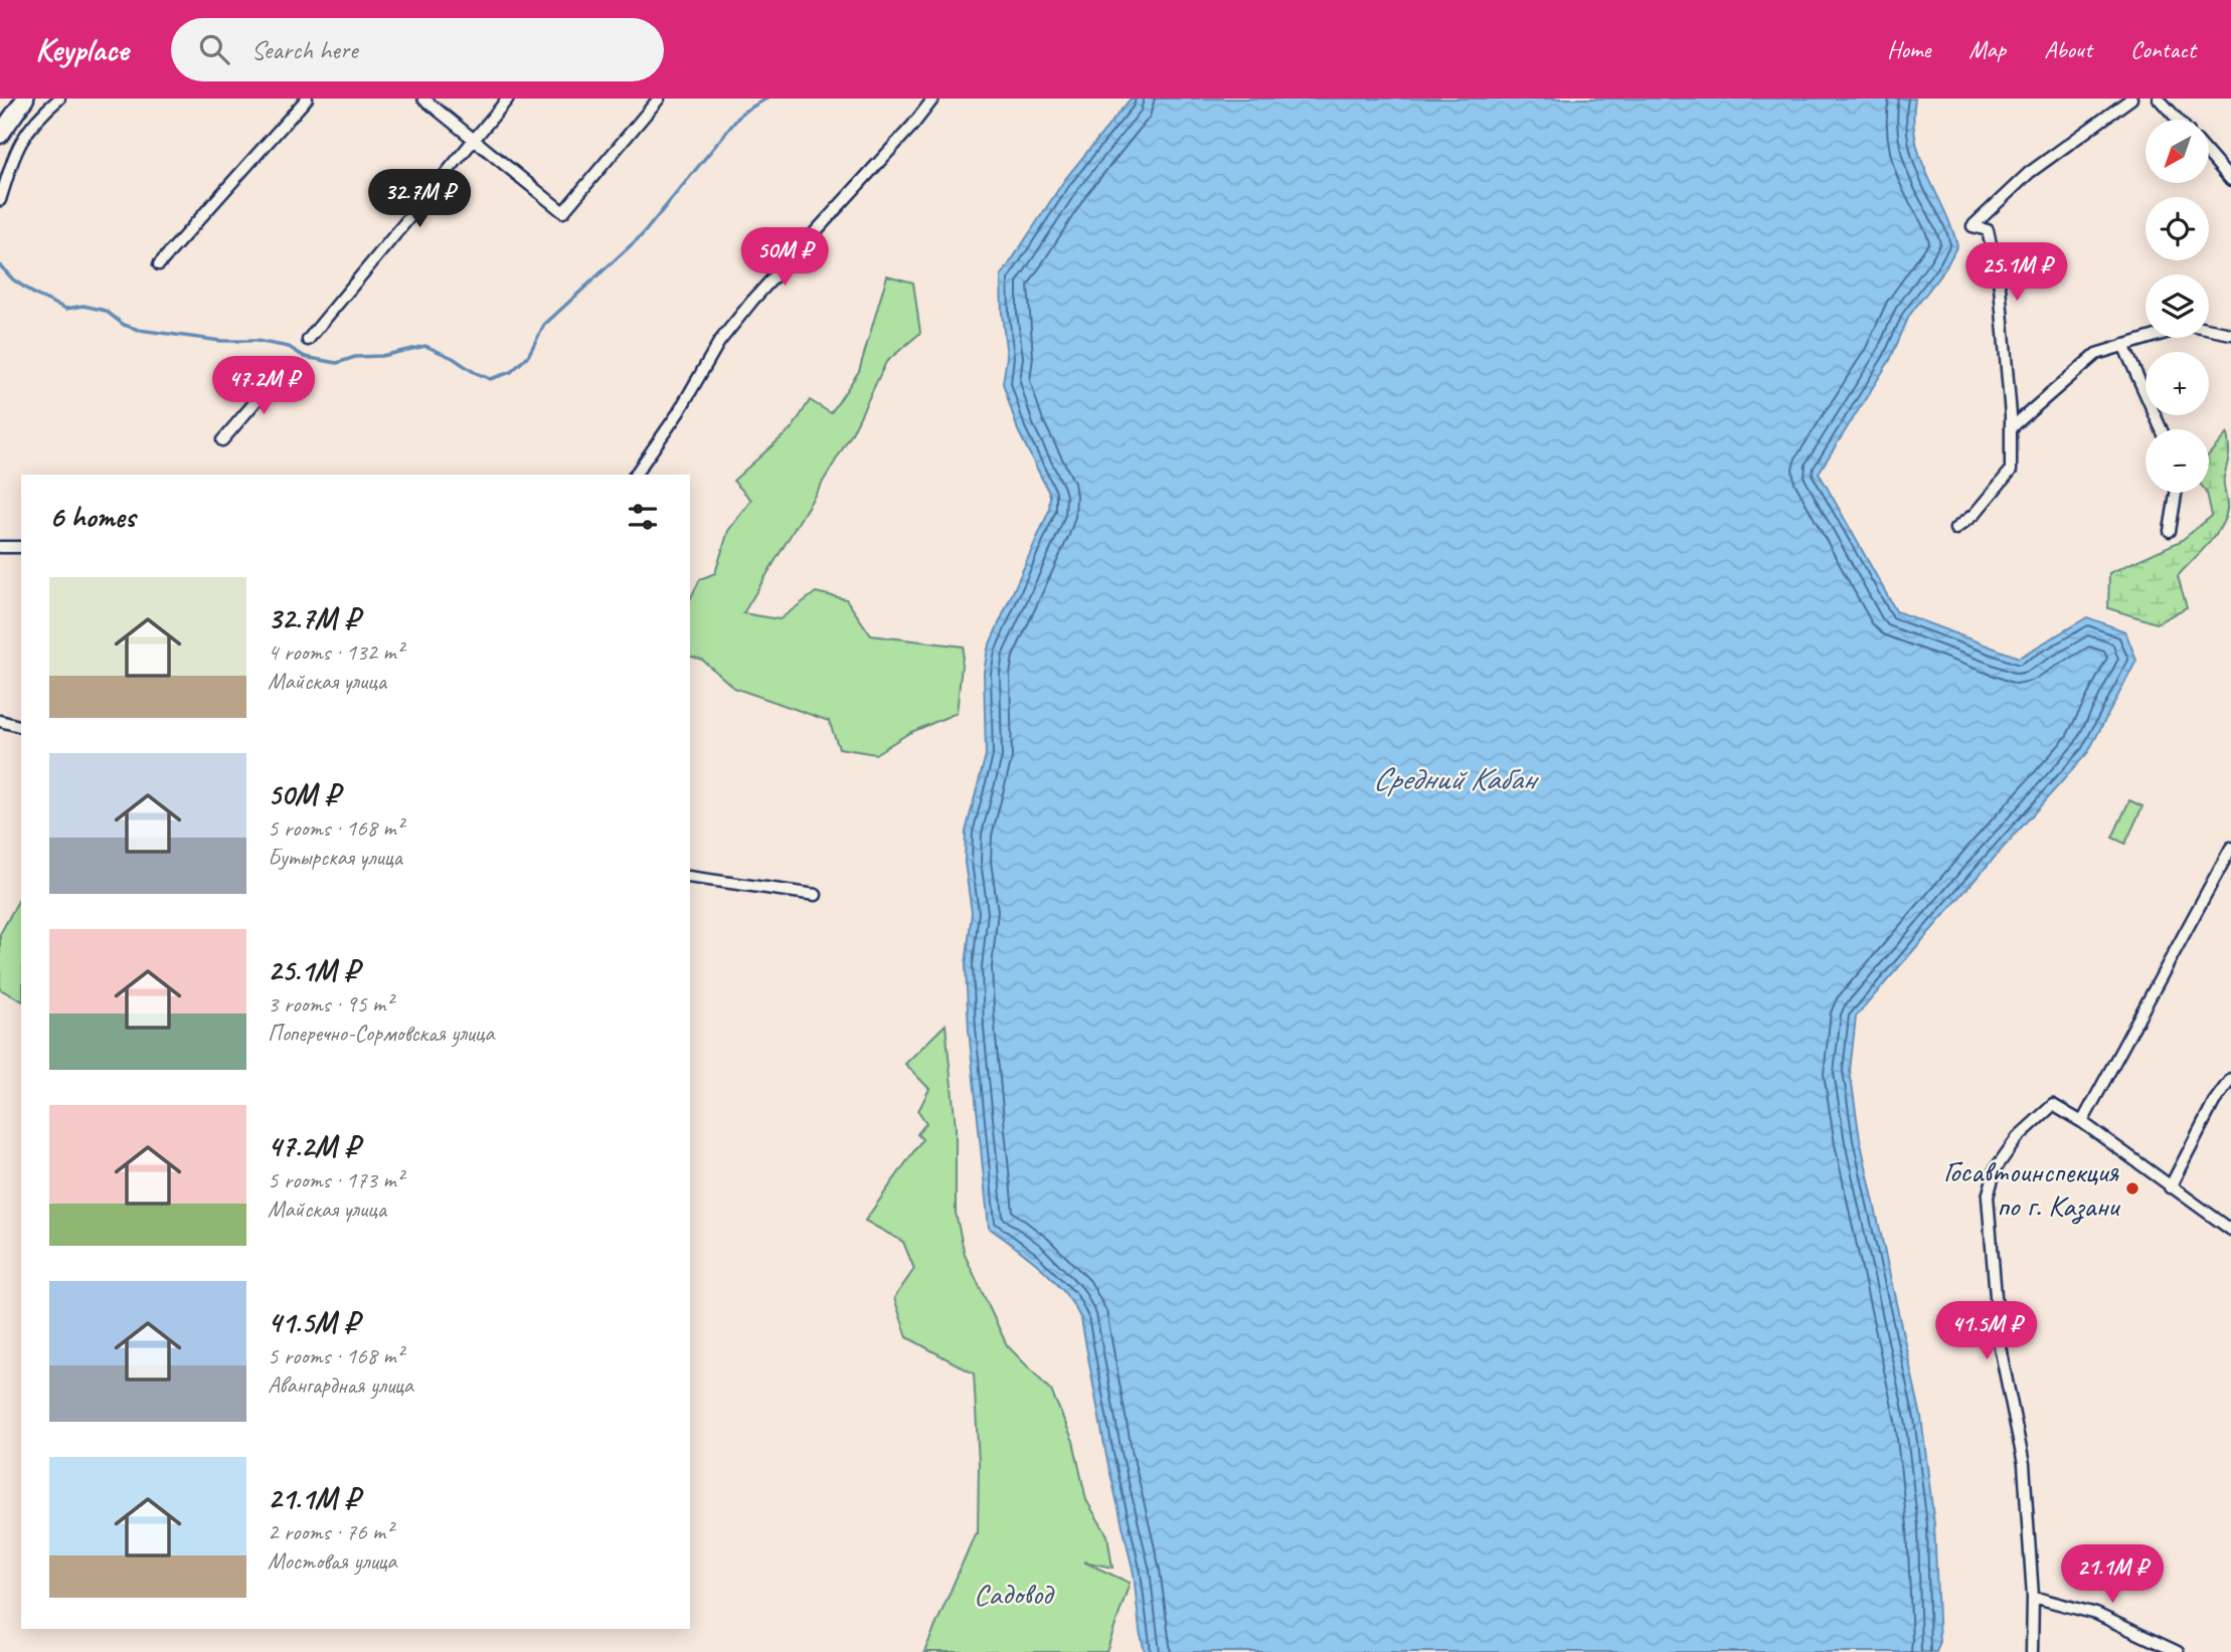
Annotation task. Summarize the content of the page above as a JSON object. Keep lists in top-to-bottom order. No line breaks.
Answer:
{"water":["Средний Кабан"],"parks":["Садовод"],"places":["Госавтоинспекция по г. Казани"],"north":"bottom left","page":{"header":"Keyplace","search":"Search here","nav":["Home","Map","About","Contact"],"map_buttons":["+","−"],"price":["32.7M ₽","50M ₽","25.1M ₽","47.2M ₽","41.5M ₽","21.1M ₽"],"heading":"6 homes","list":[{"name":"32.7M ₽","note":"4 rooms · 132 m² · Майская улица"},{"name":"50M ₽","note":"5 rooms · 168 m² · Бутырская улица"},{"name":"25.1M ₽","note":"3 rooms · 95 m² · Поперечно-Сормовская улица"},{"name":"47.2M ₽","note":"5 rooms · 173 m² · Майская улица"},{"name":"41.5M ₽","note":"5 rooms · 168 m² · Авангардная улица"},{"name":"21.1M ₽","note":"2 rooms · 76 m² · Мостовая улица"}]}}
